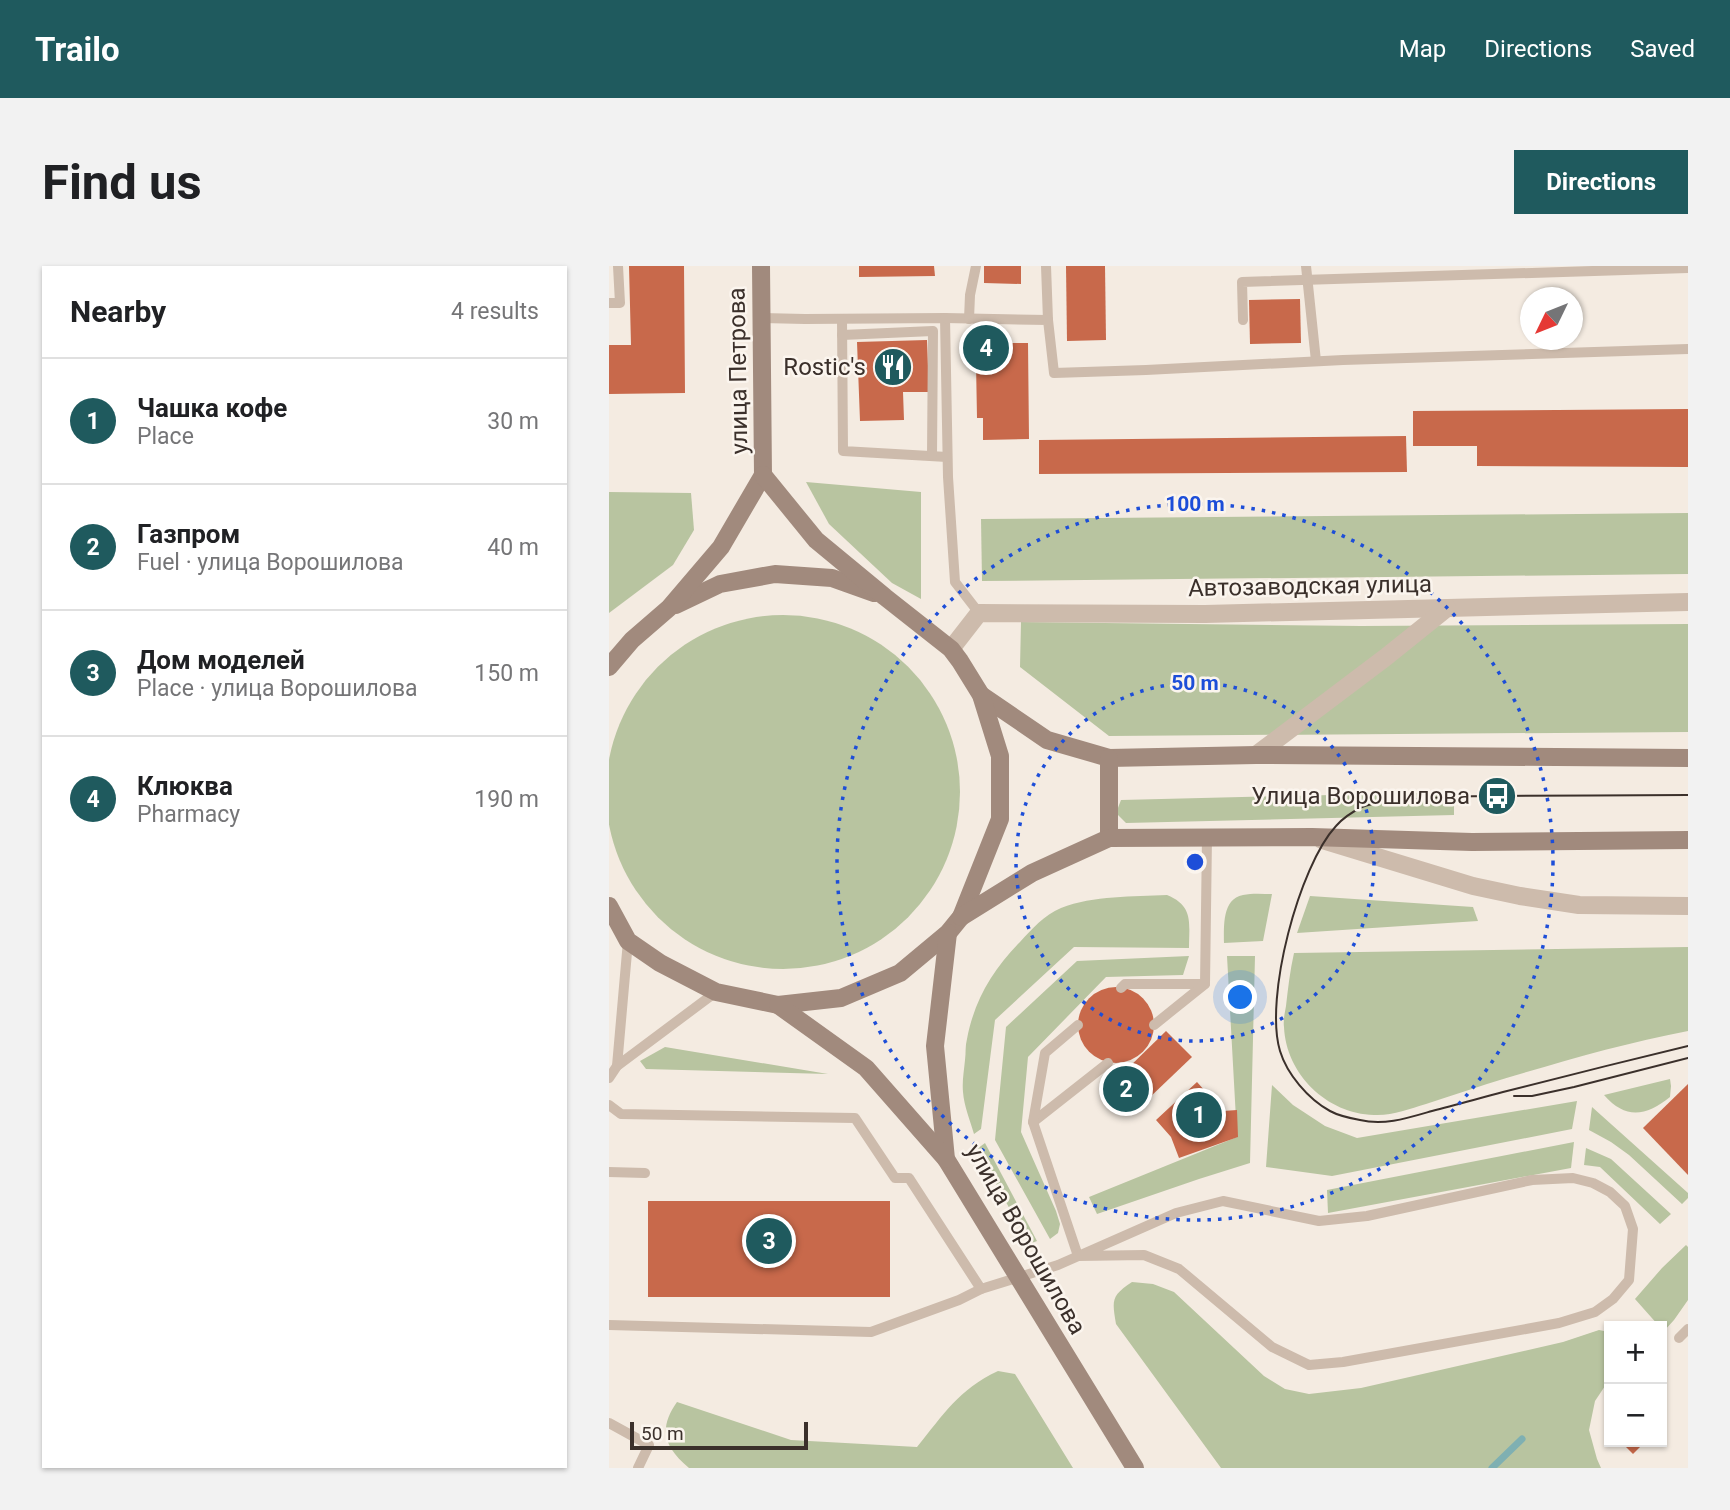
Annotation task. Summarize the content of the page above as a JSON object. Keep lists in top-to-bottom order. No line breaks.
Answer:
{"streets":{"main road":["улица Петрова","улица Ворошилова"],"street":["Автозаводская улица"]},"places":{"restaurant":["Rostic's"],"bus stop":["Улица Ворошилова"]},"scale_bar":"50 m","north":"bottom left","page":{"header":"Trailo","nav":["Map","Directions","Saved"],"buttons":"Directions","title":"Find us","heading":["Nearby","4 results"],"pins":["4","2","1","3"],"list":[{"mark":"1","name":"Чашка кофе","note":"Place","value":"30 m"},{"mark":"2","name":"Газпром","note":"Fuel · улица Ворошилова","value":"40 m"},{"mark":"3","name":"Дом моделей","note":"Place · улица Ворошилова","value":"150 m"},{"mark":"4","name":"Клюква","note":"Pharmacy","value":"190 m"}],"map_buttons":["+","−"],"scale":"50 m"},"rings":["100 m","50 m"]}
